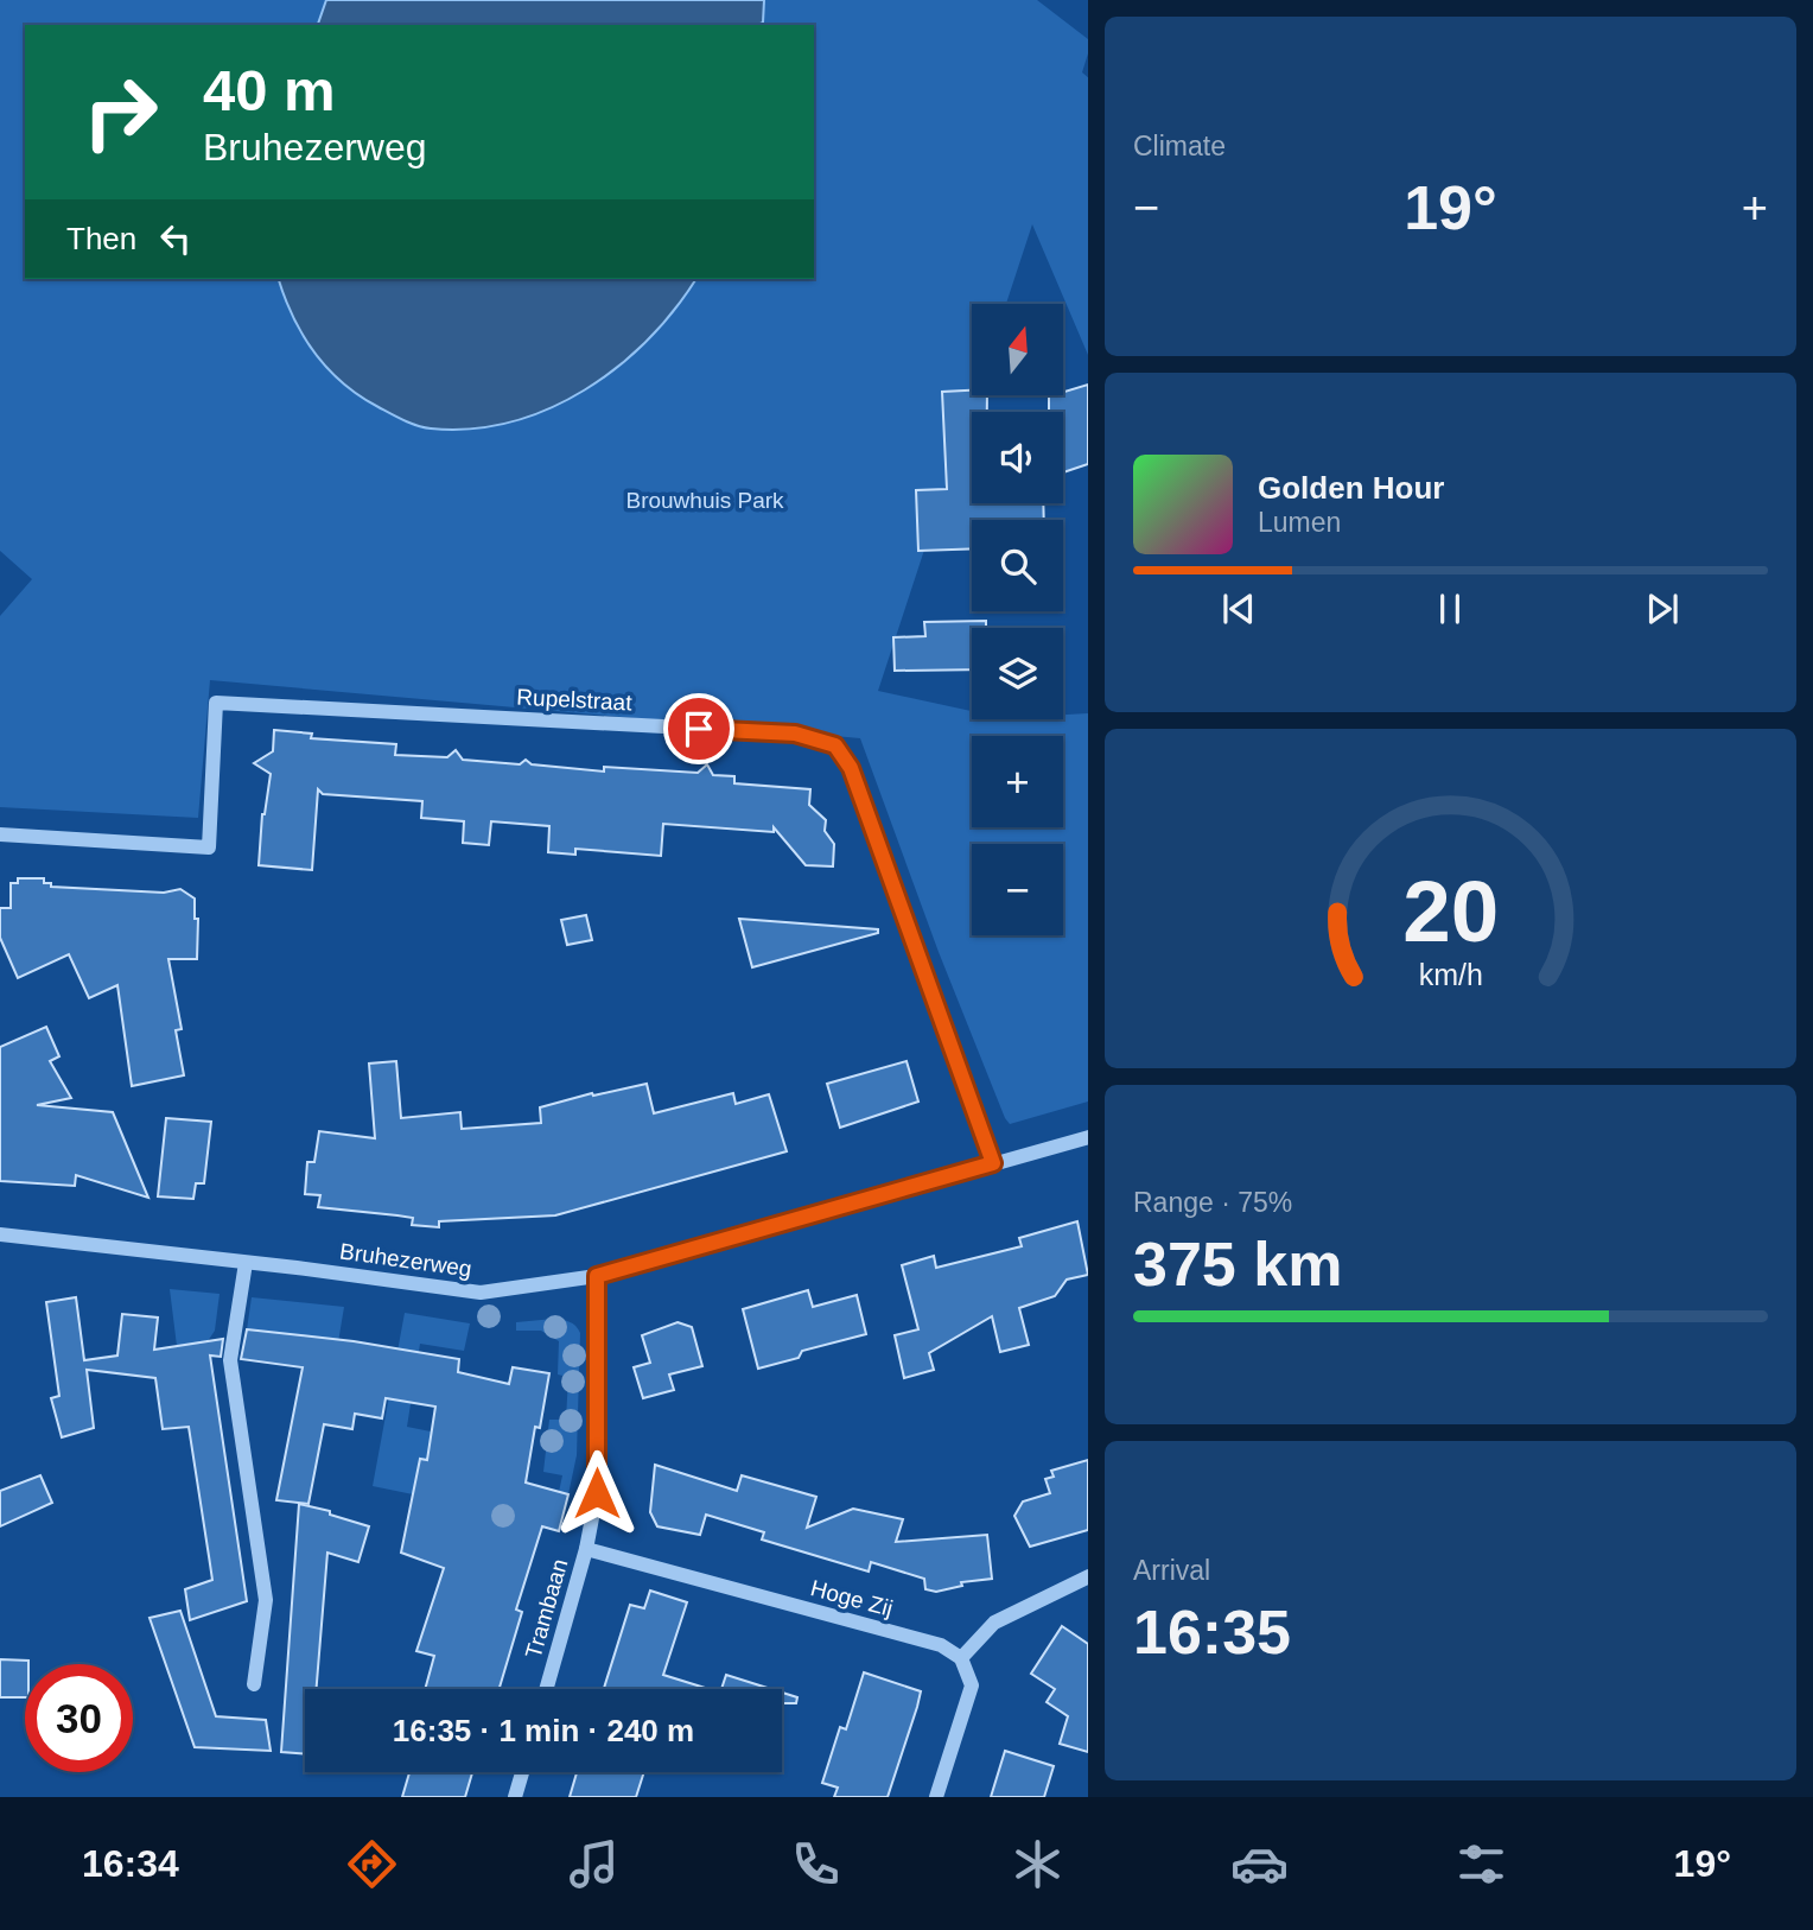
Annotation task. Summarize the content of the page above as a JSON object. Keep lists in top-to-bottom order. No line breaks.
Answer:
{"streets":{"street":["Rupelstraat","Bruhezerweg","Hoge Zij","Trambaan"]},"crossings":[["Rupelstraat","Bruhezerweg"],["Bruhezerweg","Trambaan"],["Hoge Zij","Trambaan"]],"parks":["Brouwhuis Park"],"north":"top","page":{"tile":["Climate",["Range · 75%","375 km"],["Arrival","16:35"]],"turn":["40 m","Bruhezerweg"],"heat":["−","19°","+"],"then":"Then","map_buttons":["+","−"],"song":["Golden Hour","Lumen"],"limit":"30","trip":"16:35 · 1 min · 240 m","tabs":["16:34","19°"],"gauge":["20","km/h"]}}
